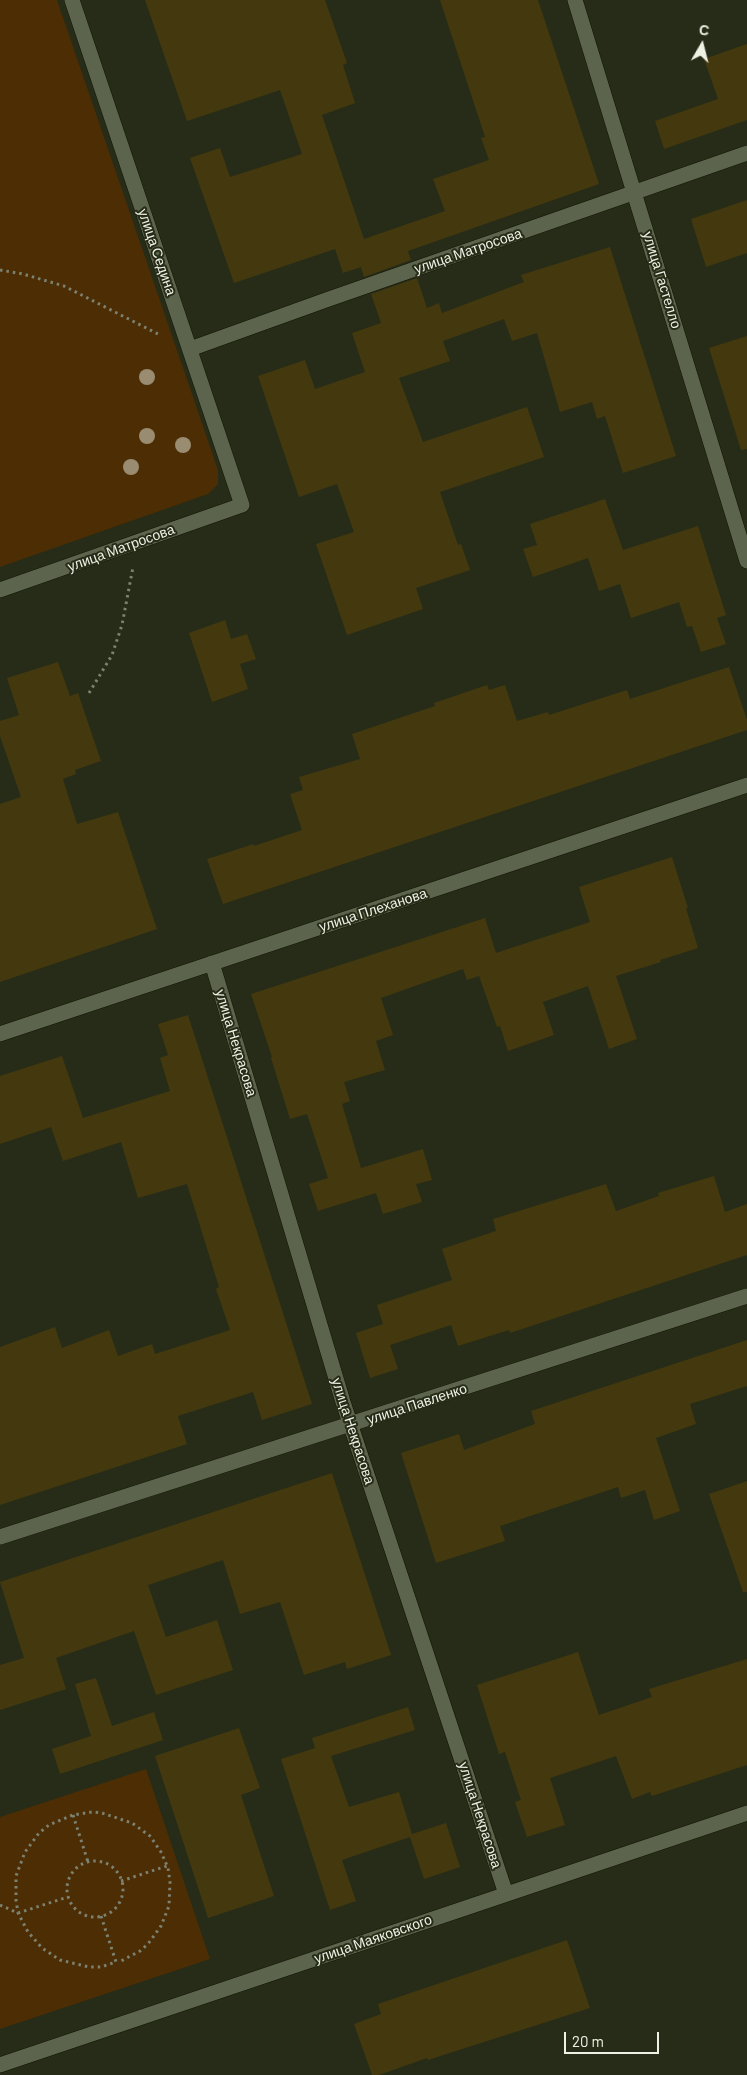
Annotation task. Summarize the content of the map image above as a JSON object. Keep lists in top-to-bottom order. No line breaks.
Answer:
{"streets":{"street":["улица Матросова","улица Седина","улица Гастелло","улица Плеханова","улица Некрасова","улица Павленко","улица Маяковского"]},"crossings":[["улица Матросова","улица Седина"],["улица Матросова","улица Гастелло"],["улица Плеханова","улица Некрасова"],["улица Некрасова","улица Павленко"],["улица Некрасова","улица Маяковского"]],"scale_bar":"20 m","north":"top"}
